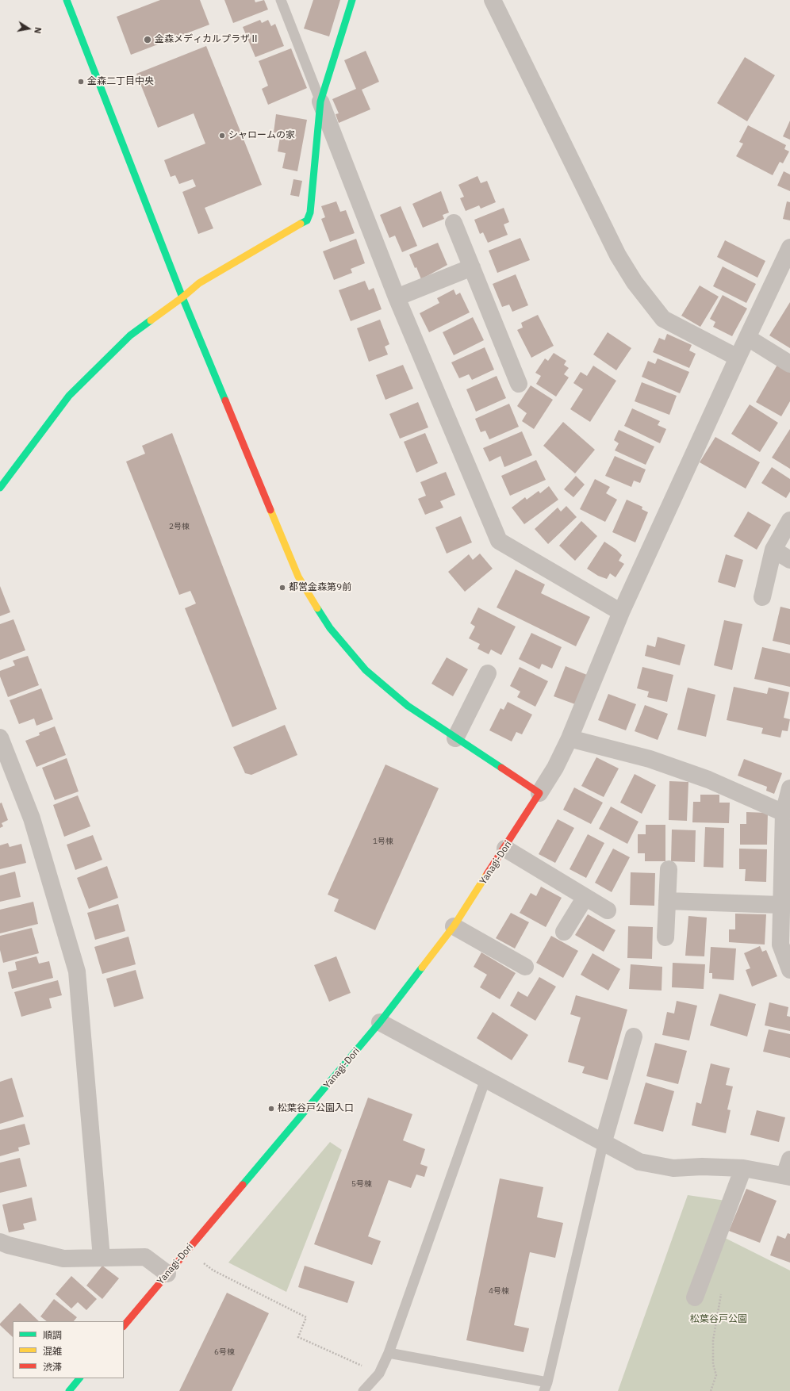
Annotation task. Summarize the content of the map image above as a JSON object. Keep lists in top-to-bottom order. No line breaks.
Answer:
{"streets":{"street":["Yanagi-Dori"]},"parks":["松葉谷戸公園"],"places":["金森メディカルプラザⅡ","金森二丁目中央","シャロームの家","都営金森第9前","松葉谷戸公園入口"],"house_numbers":["2号棟","1号棟","5号棟","4号棟","6号棟"],"legend":["順調","混雑","渋滞"],"north":"right"}
